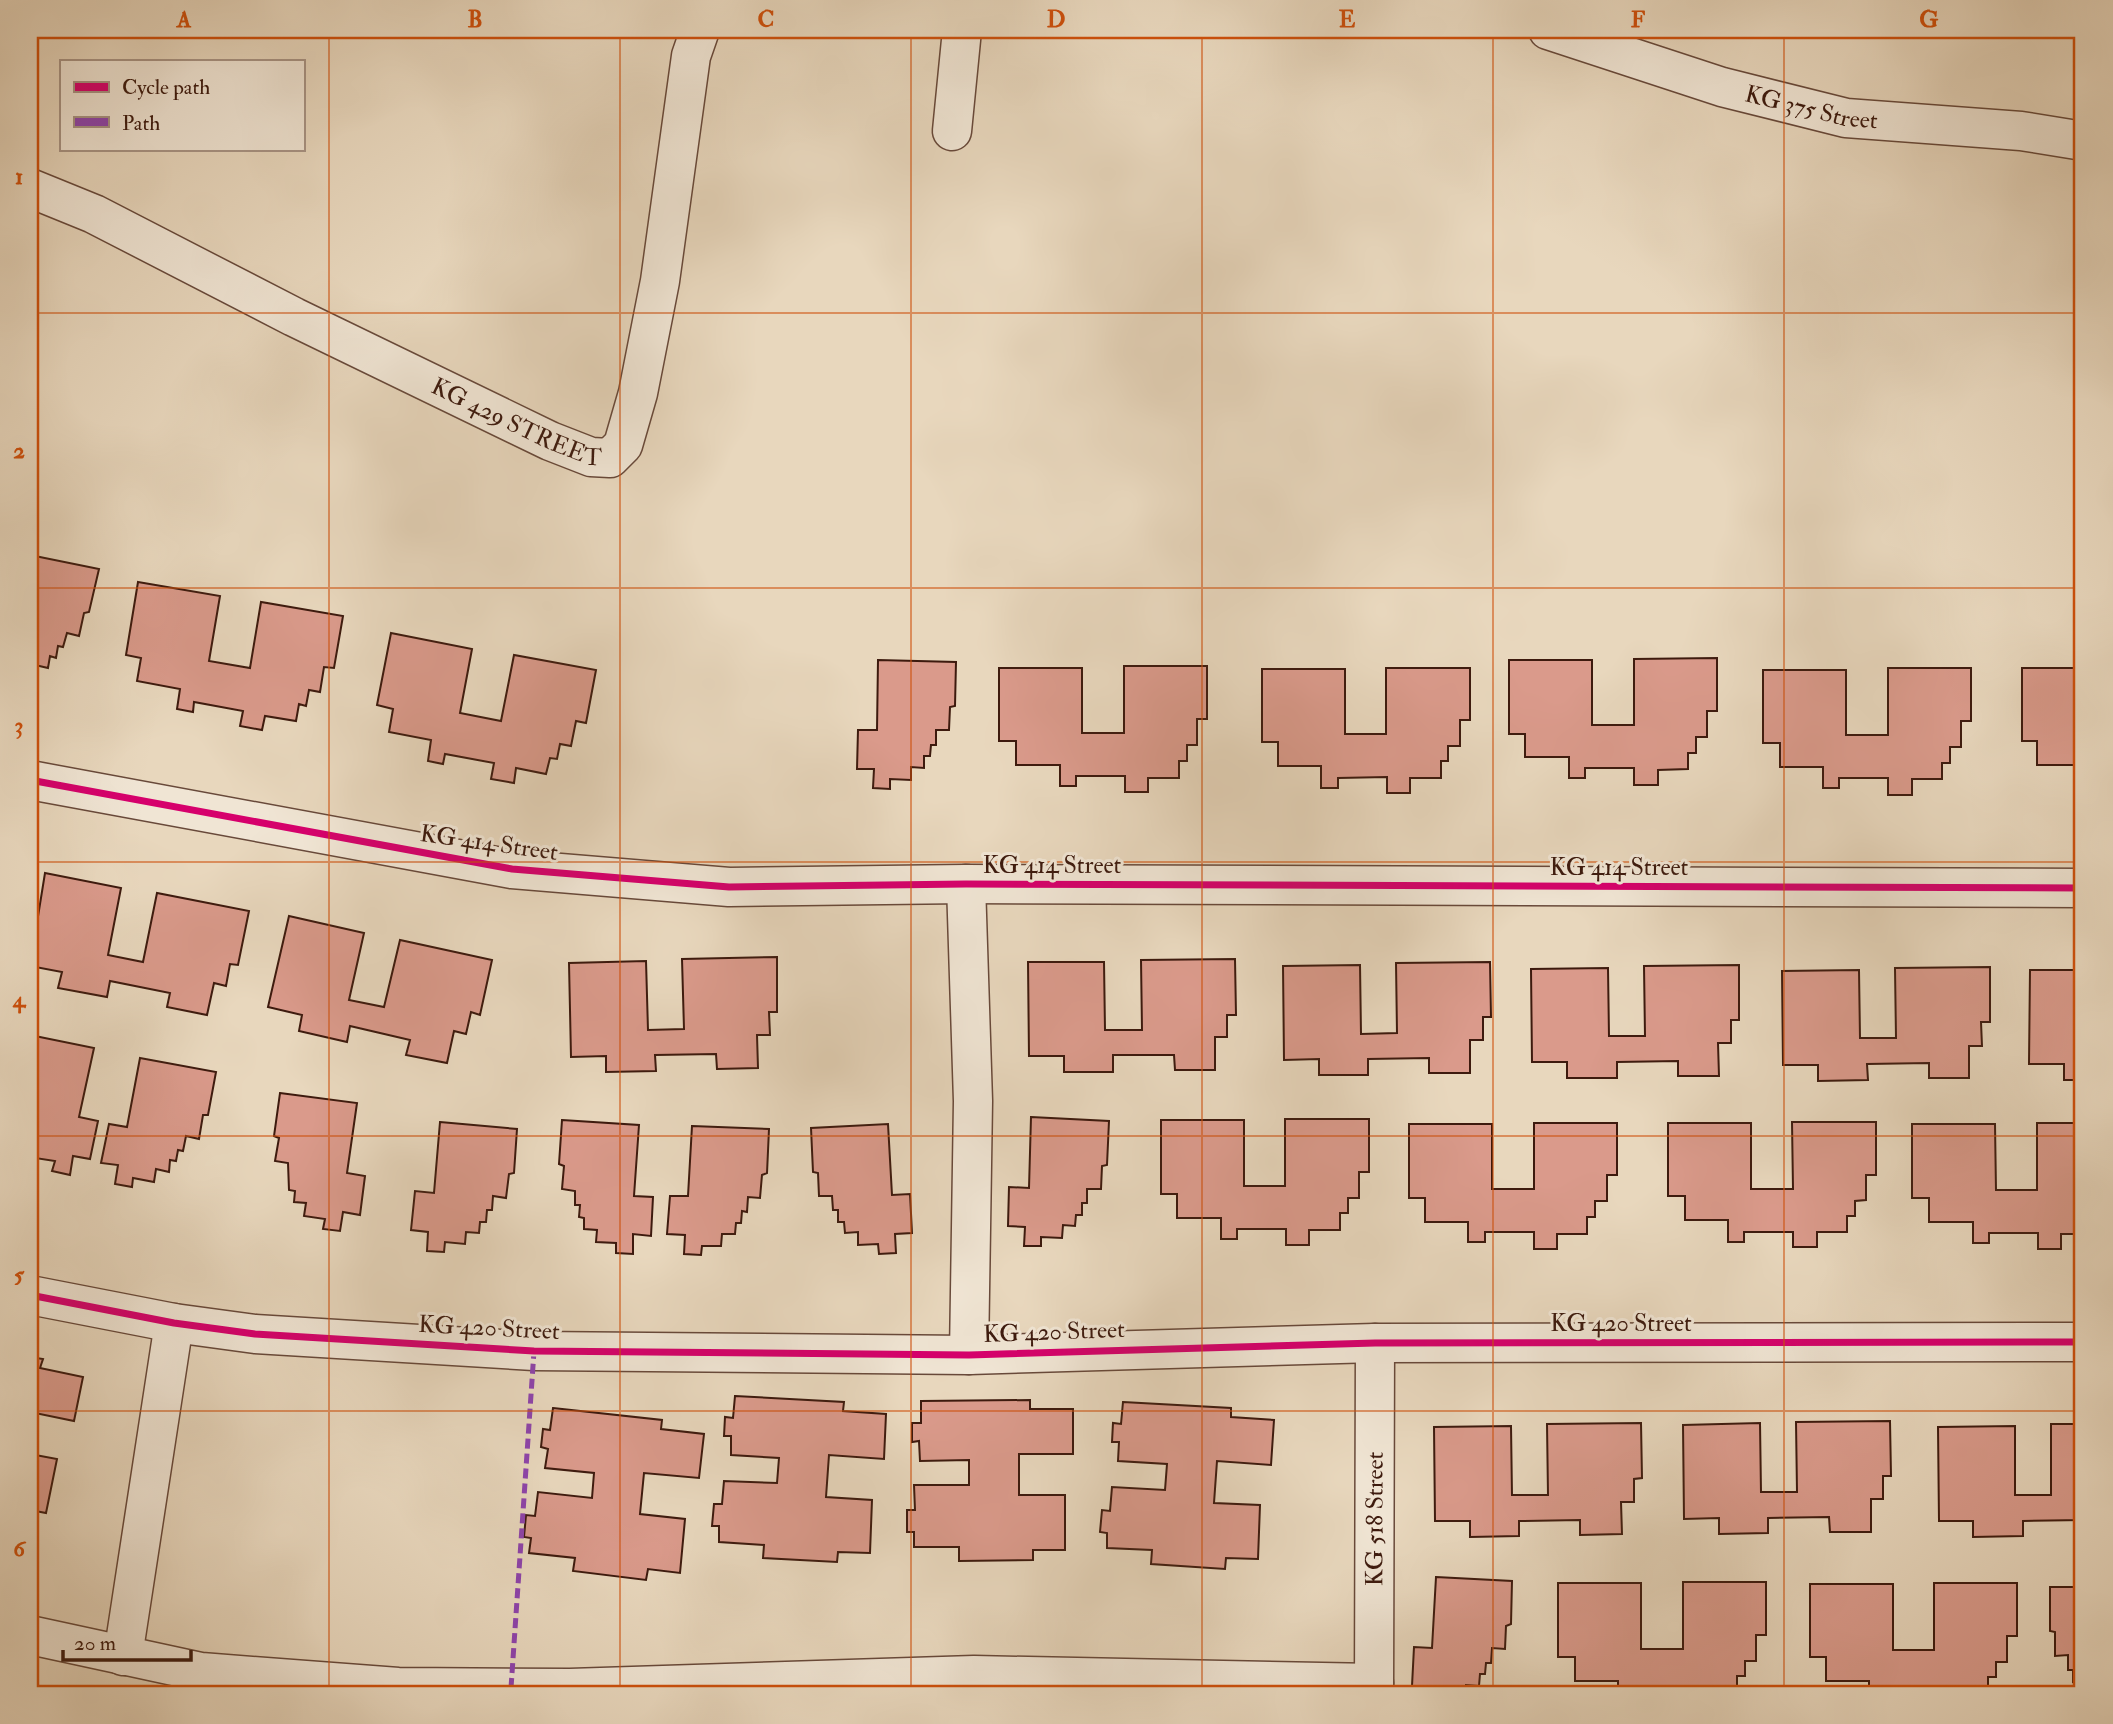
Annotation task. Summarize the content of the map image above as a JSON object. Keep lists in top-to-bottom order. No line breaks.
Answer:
{"streets":{"street":["KG 375 Street","KG 429 STREET","KG 414 Street","KG 420 Street","KG 518 Street"]},"crossings":[["KG 420 Street","KG 518 Street"]],"legend":["Cycle path","Path"],"scale_bar":"20 m","grid":{"columns":["A","B","C","D","E","F","G"],"rows":["1","2","3","4","5","6"]}}
